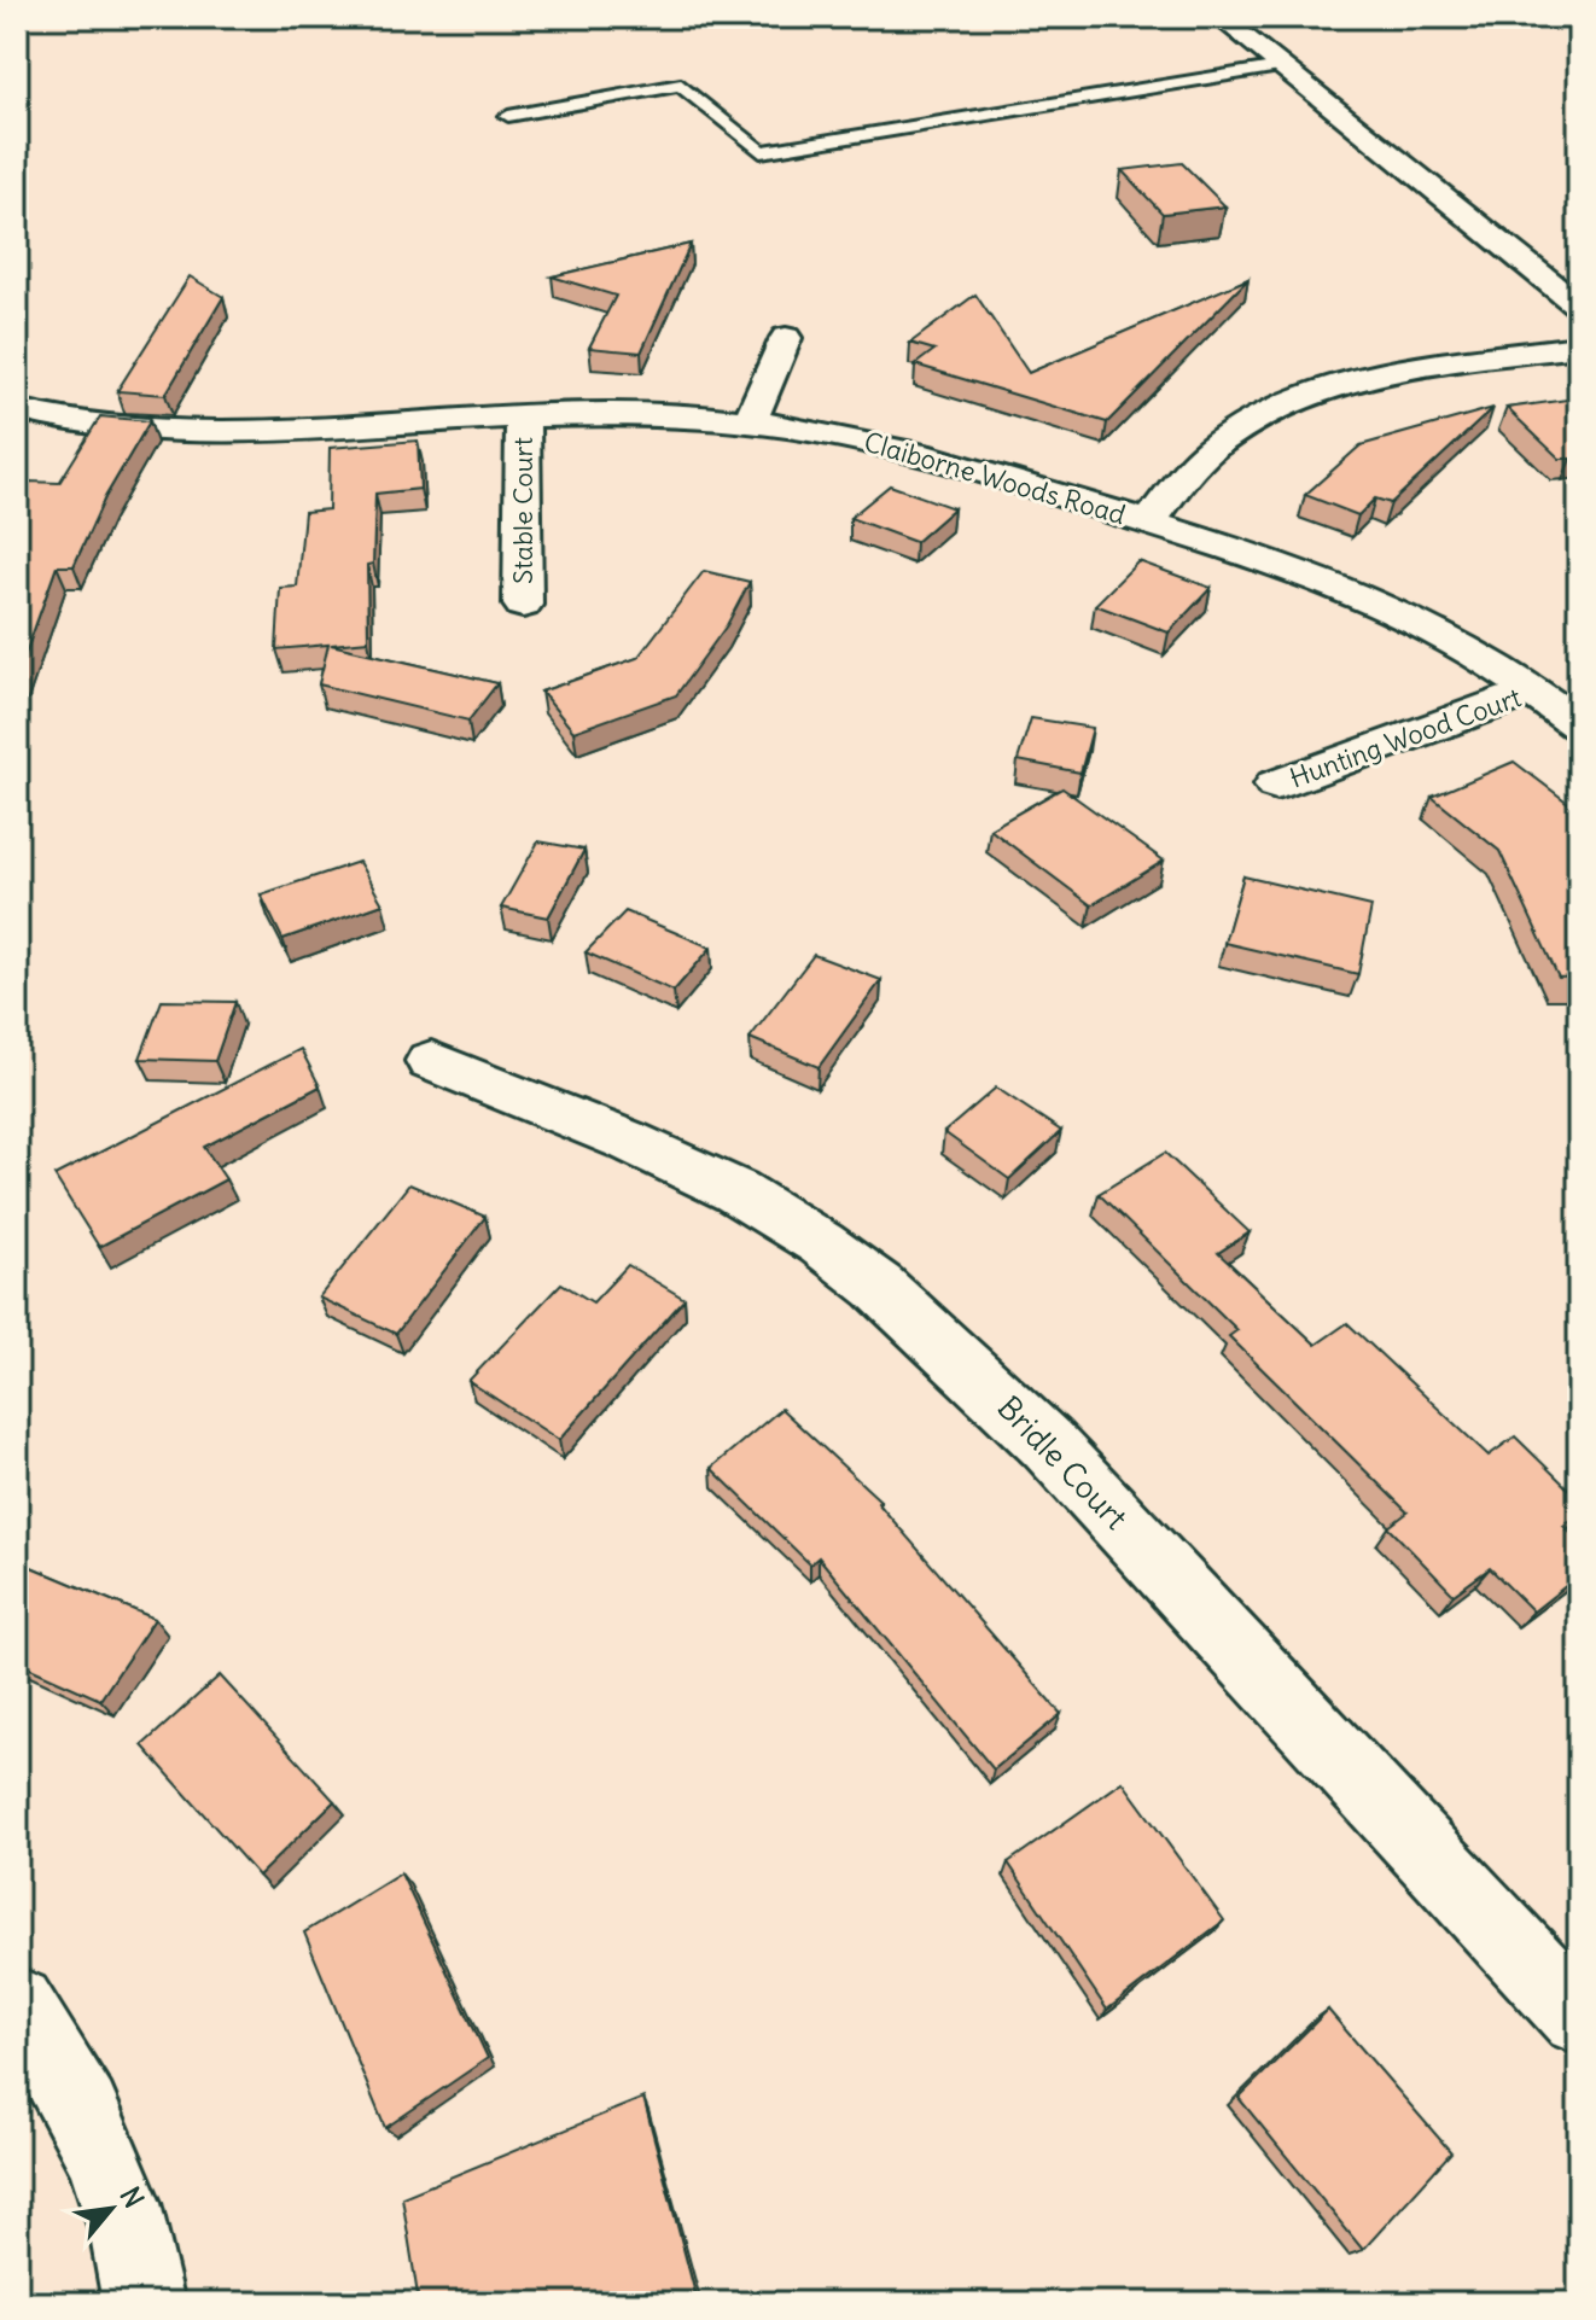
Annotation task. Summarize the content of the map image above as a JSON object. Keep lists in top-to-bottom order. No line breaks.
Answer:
{"streets":{"street":["Claiborne Woods Road","Stable Court","Hunting Wood Court","Bridle Court"]},"crossings":[["Claiborne Woods Road","Stable Court"],["Claiborne Woods Road","Hunting Wood Court"]],"north":"top right"}
